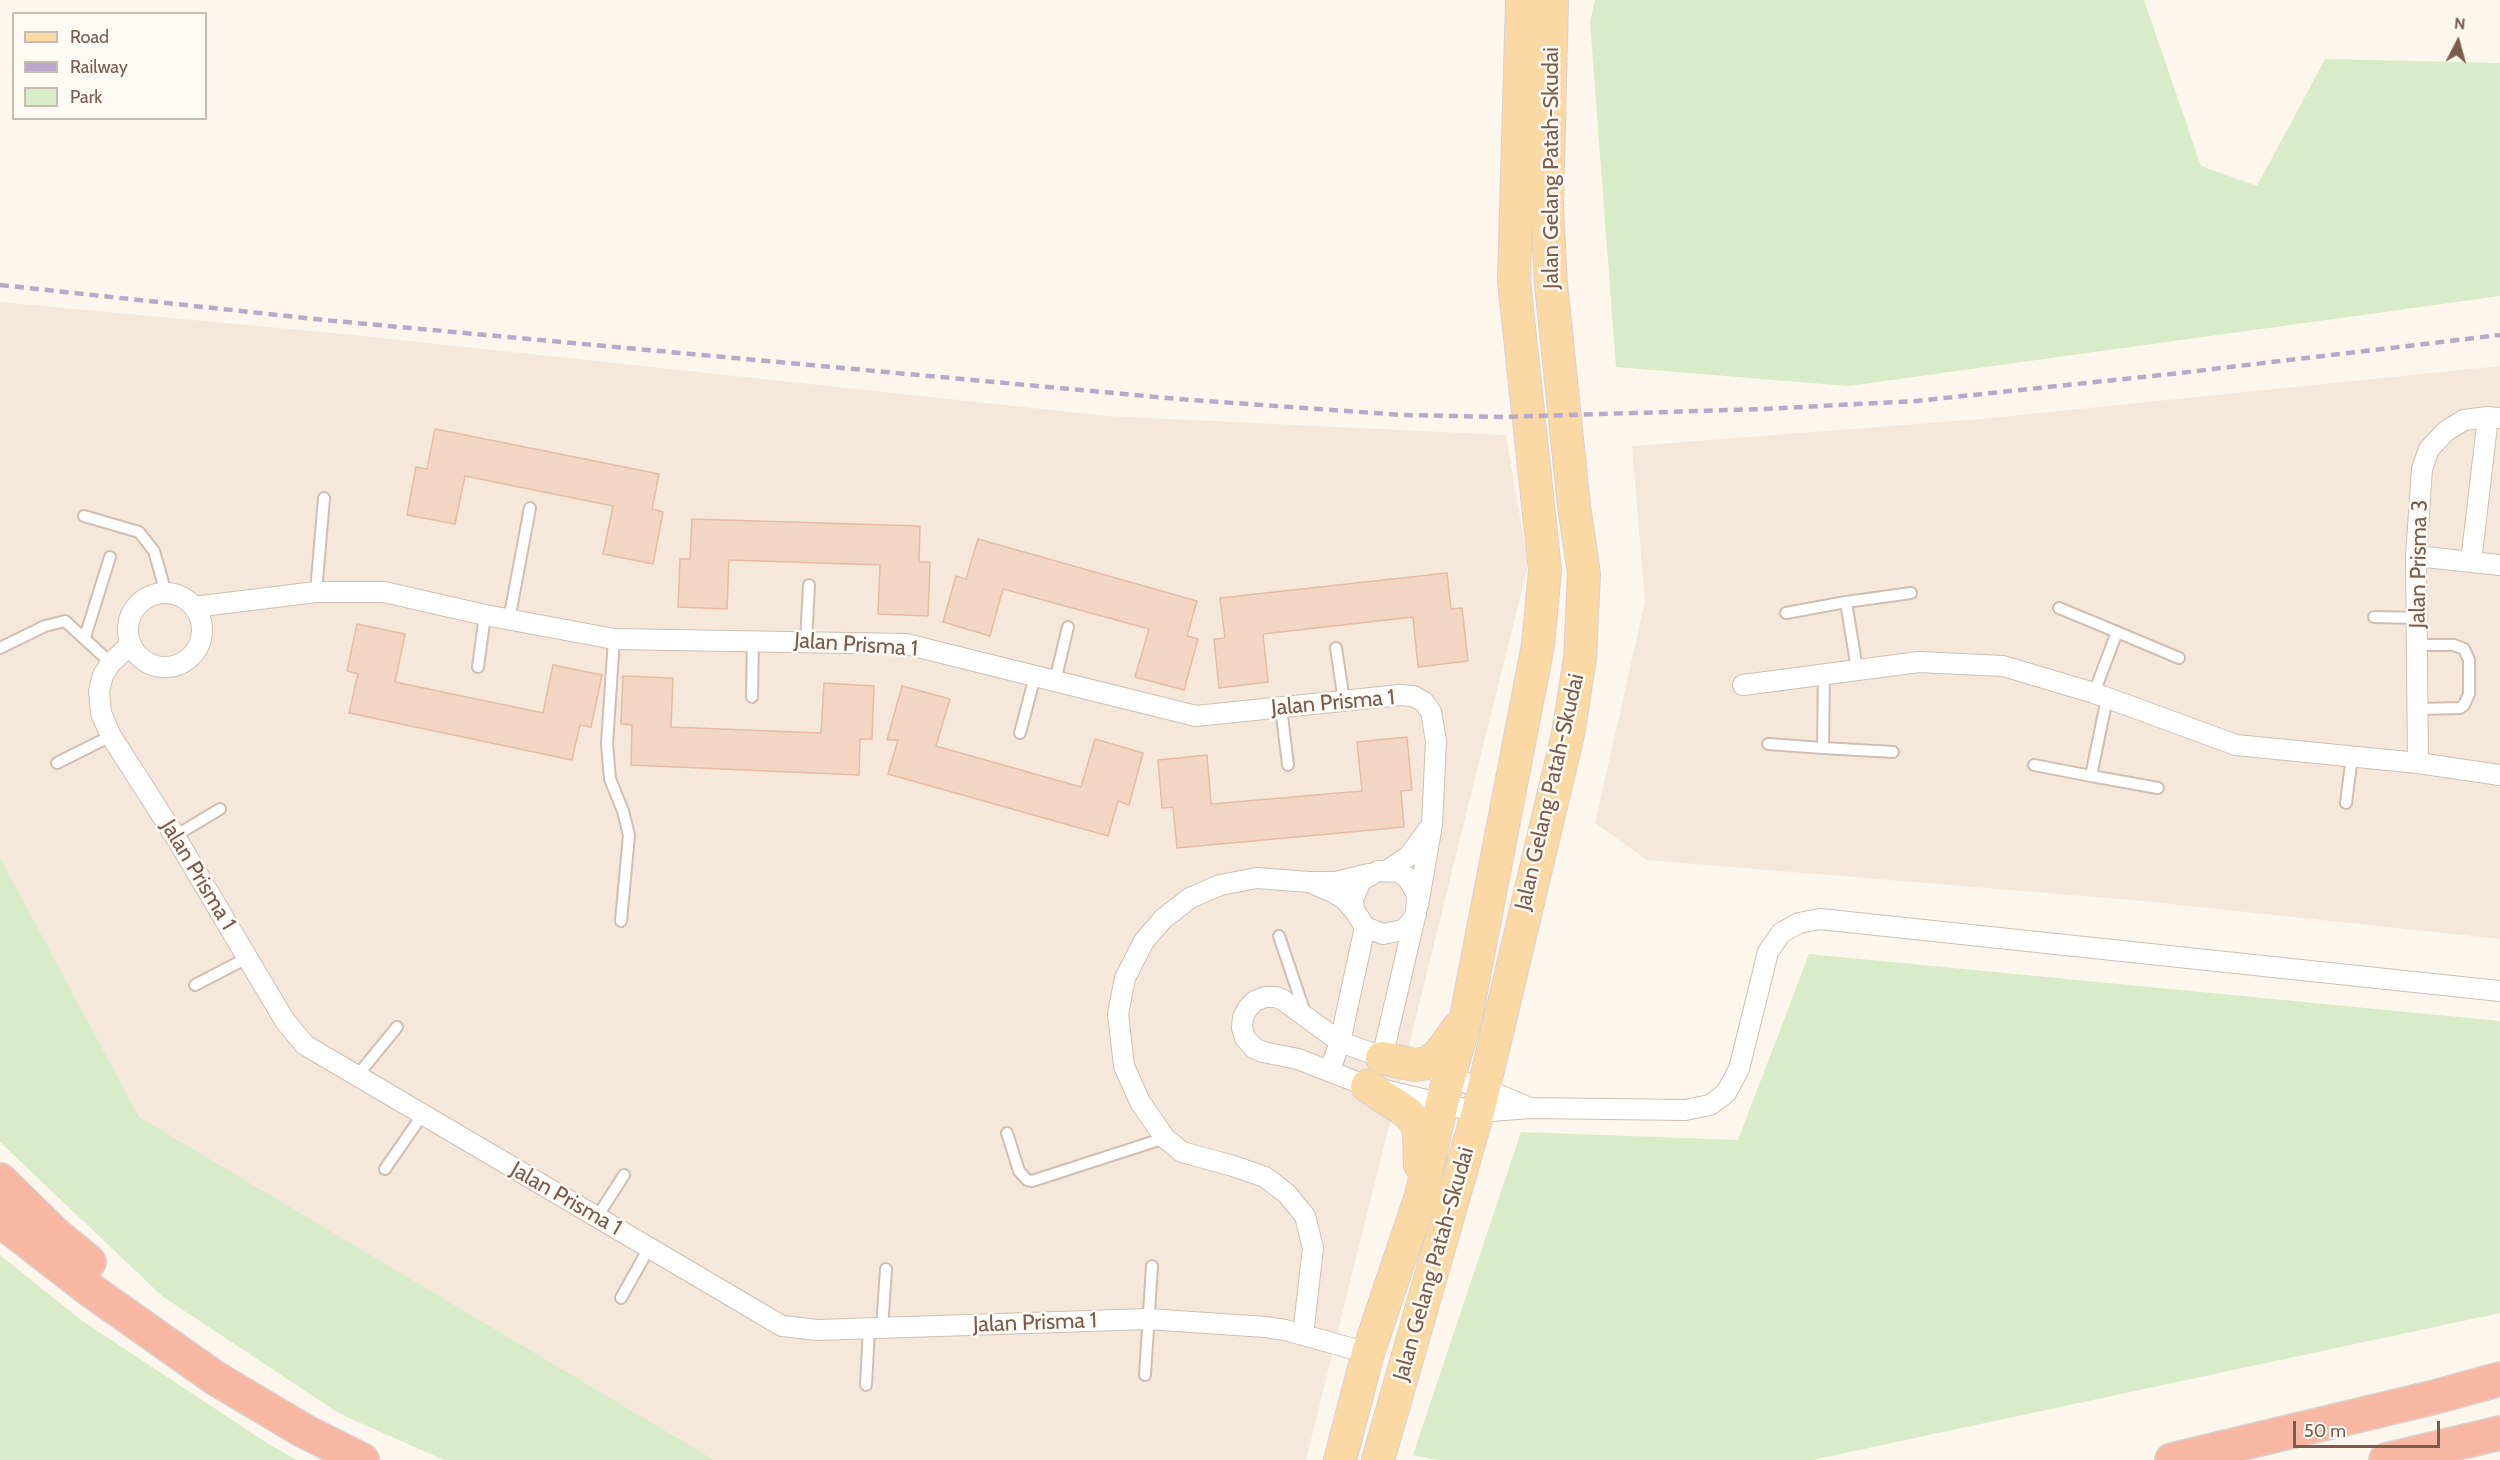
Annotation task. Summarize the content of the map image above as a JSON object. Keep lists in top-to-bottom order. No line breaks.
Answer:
{"streets":{"main road":["Jalan Gelang Patah-Skudai"],"street":["Jalan Prisma 3","Jalan Prisma 1"]},"crossings":[["Jalan Gelang Patah-Skudai","Jalan Prisma 1"]],"legend":["Road","Railway","Park"],"scale_bar":"50 m","north":"top"}
